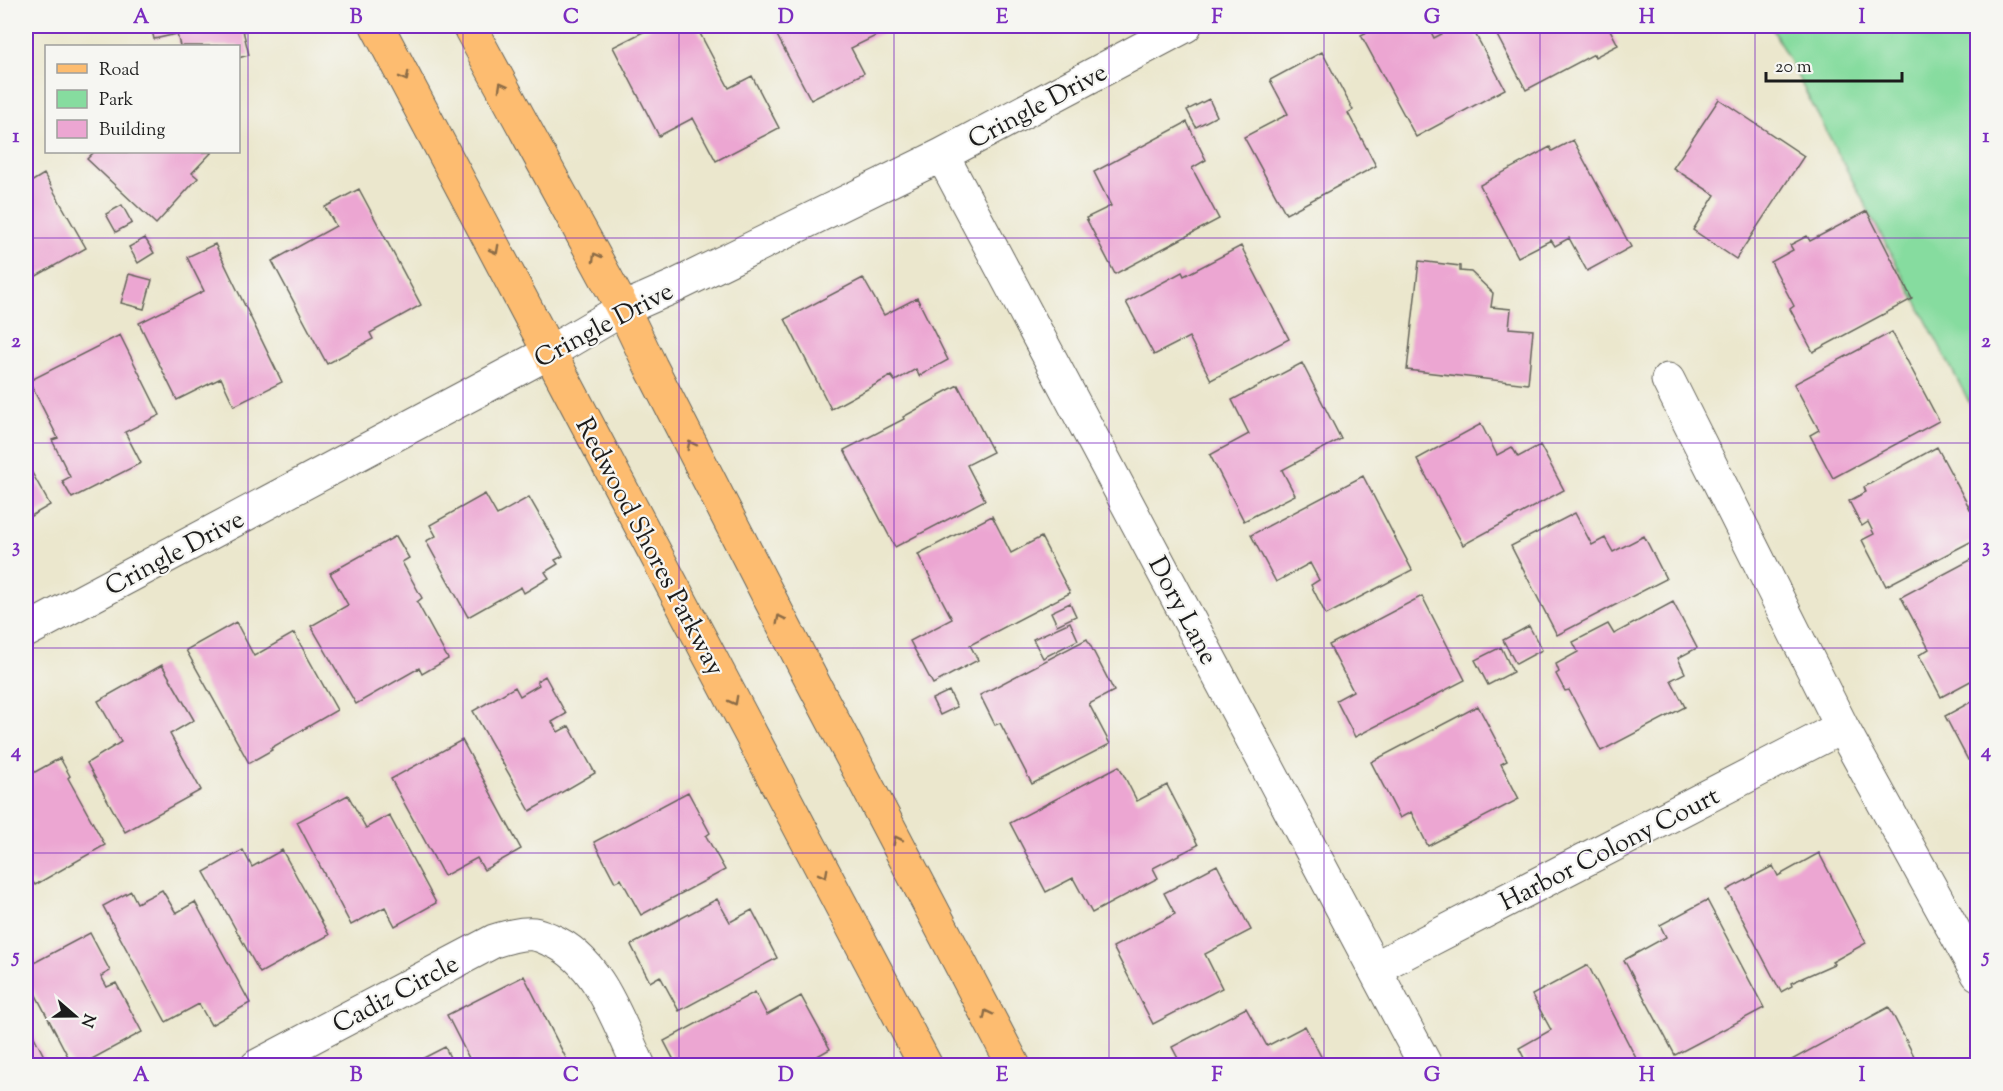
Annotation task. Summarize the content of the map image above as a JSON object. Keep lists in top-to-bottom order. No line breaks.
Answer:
{"streets":{"main road":["Redwood Shores Parkway"],"street":["Cringle Drive","Dory Lane","Harbor Colony Court","Cadiz Circle"]},"crossings":[["Cringle Drive","Redwood Shores Parkway"],["Cringle Drive","Dory Lane"],["Dory Lane","Harbor Colony Court"]],"legend":["Road","Park","Building"],"scale_bar":"20 m","north":"right","grid":{"columns":["A","B","C","D","E","F","G","H","I"],"rows":["1","2","3","4","5"]}}
